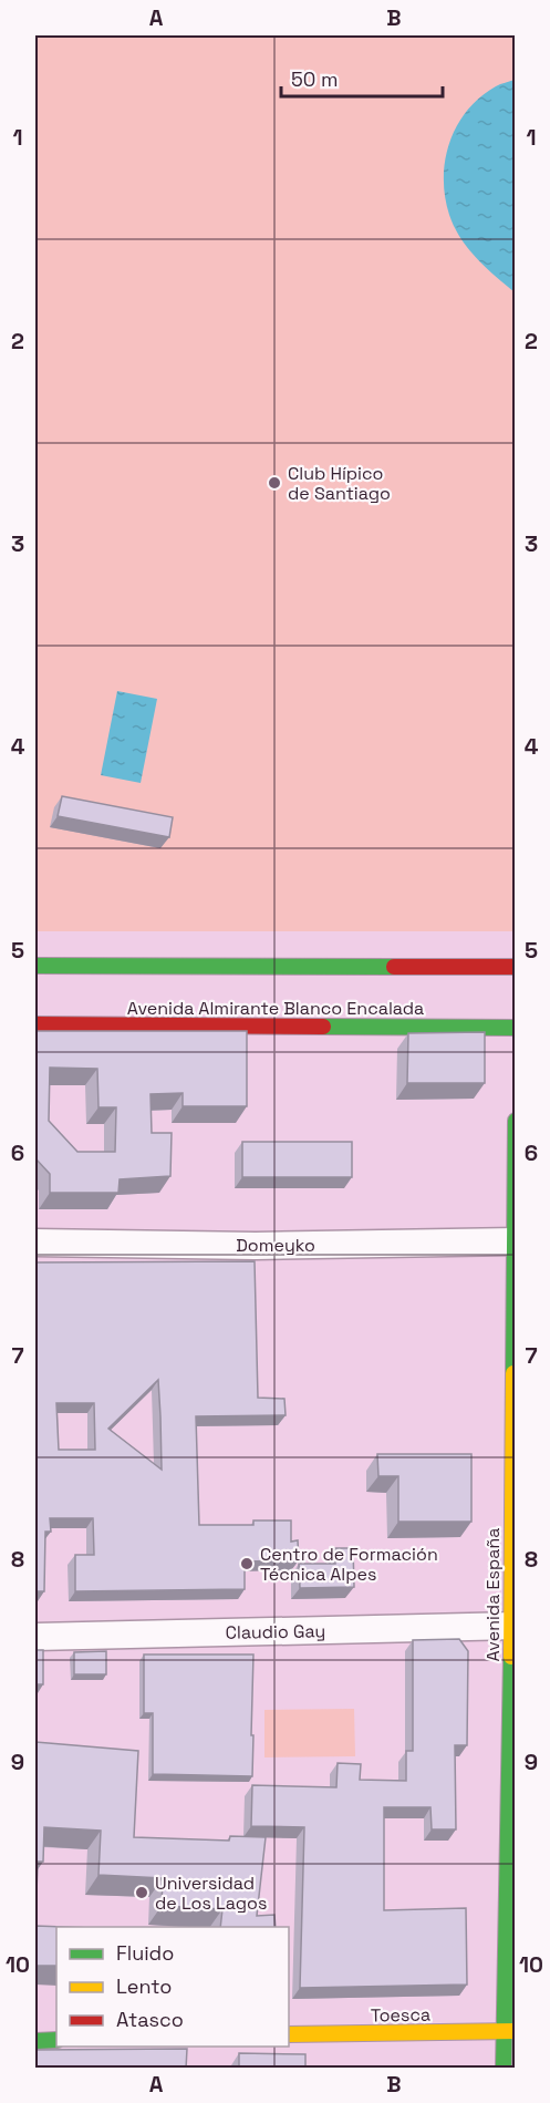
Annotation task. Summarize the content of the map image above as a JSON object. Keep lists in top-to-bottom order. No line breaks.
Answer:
{"streets":{"street":["Avenida Almirante Blanco Encalada","Domeyko","Avenida España","Claudio Gay","Toesca"]},"crossings":[["Domeyko","Avenida España"],["Avenida España","Claudio Gay"],["Avenida España","Toesca"]],"places":["Club Hípico de Santiago","Centro de Formación Técnica Alpes","Universidad de Los Lagos"],"legend":["Fluido","Lento","Atasco"],"scale_bar":"50 m","grid":{"columns":["A","B"],"rows":["1","2","3","4","5","6","7","8","9","10"]}}
